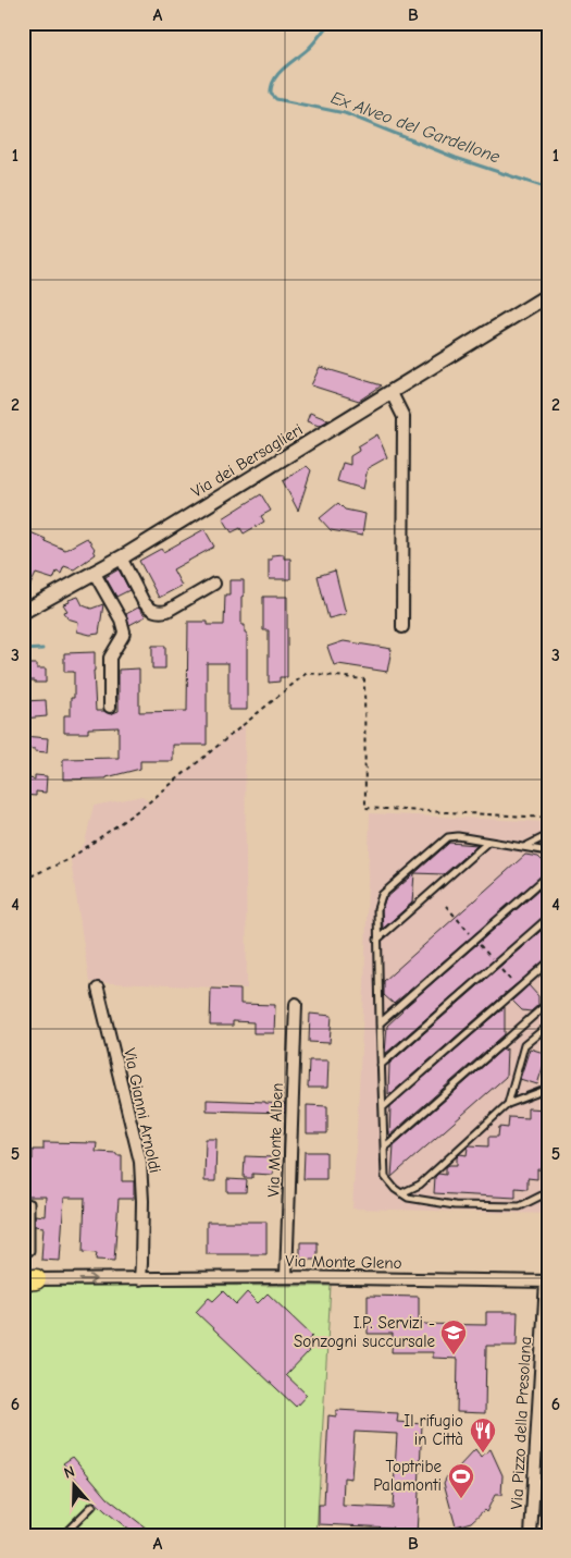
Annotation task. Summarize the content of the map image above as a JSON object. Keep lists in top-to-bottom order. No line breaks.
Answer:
{"streets":{"street":["Via dei Bersaglieri","Via Gianni Arnoldi","Via Monte Alben","Via Monte Gleno","Via Pizzo della Presolana"]},"crossings":[["Via Gianni Arnoldi","Via Monte Gleno"],["Via Monte Alben","Via Monte Gleno"],["Via Monte Gleno","Via Pizzo della Presolana"]],"water":["Ex Alveo del Gardellone"],"places":{"school or university":["I.P. Servizi - Sonzogni succursale"],"restaurant":["Il rifugio in Città"],"sports":["Toptribe Palamonti"]},"north":"top","grid":{"columns":["A","B"],"rows":["1","2","3","4","5","6"]}}
